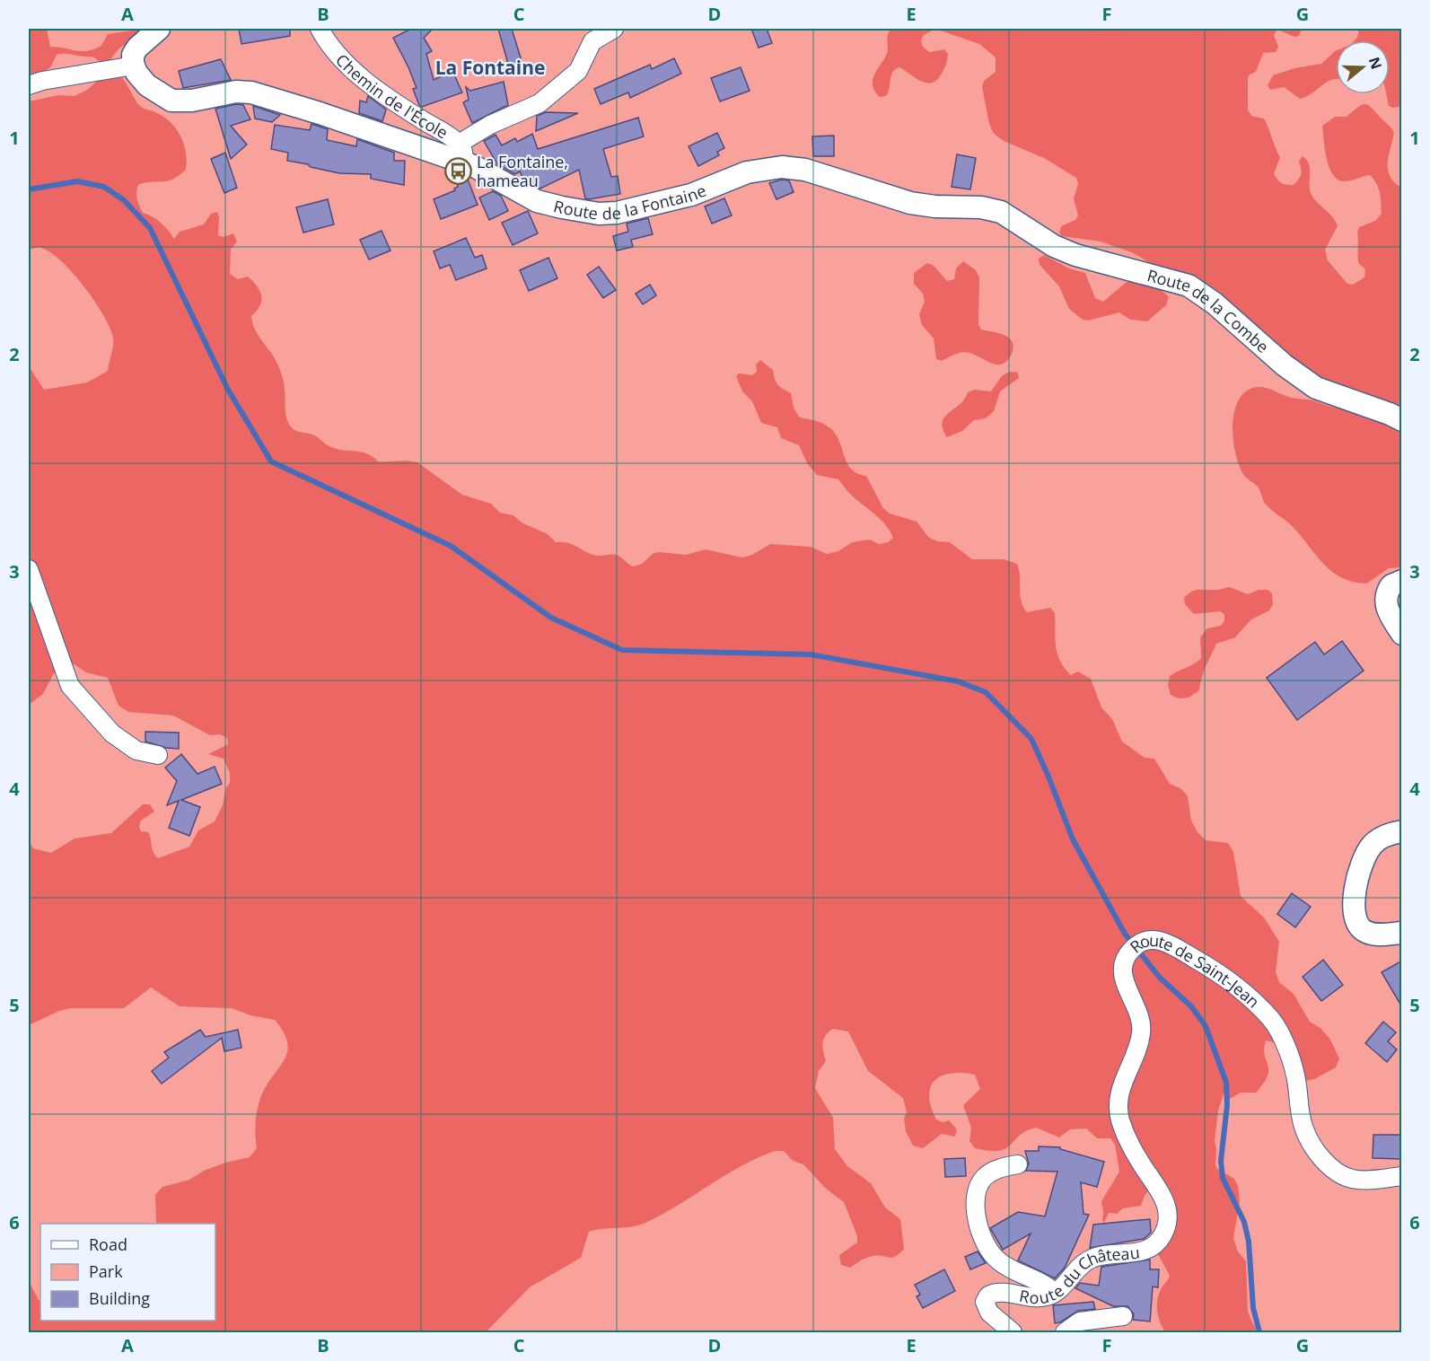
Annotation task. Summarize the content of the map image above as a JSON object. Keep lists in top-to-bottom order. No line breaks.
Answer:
{"streets":{"street":["Chemin de l'École","Route de la Fontaine","Route de la Combe","Route de Saint-Jean","Route du Château"]},"crossings":[["Chemin de l'École","Route de la Fontaine"],["Route de la Fontaine","Route de la Combe"],["Route de Saint-Jean","Route du Château"]],"districts":["La Fontaine"],"places":{"bus stop":["La Fontaine, hameau"]},"legend":["Road","Park","Building"],"north":"right","grid":{"columns":["A","B","C","D","E","F","G"],"rows":["1","2","3","4","5","6"]}}
